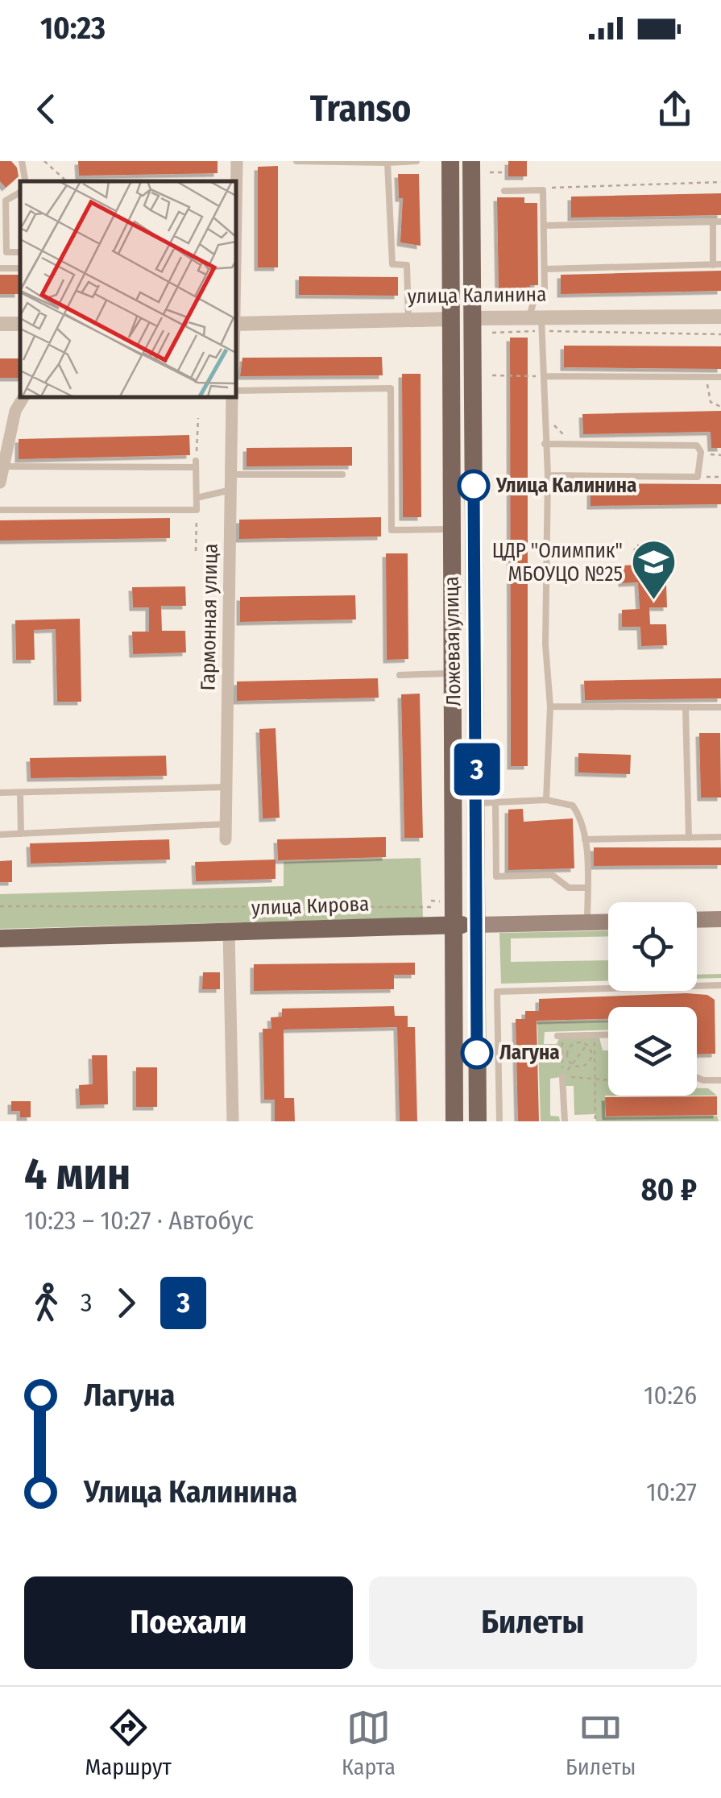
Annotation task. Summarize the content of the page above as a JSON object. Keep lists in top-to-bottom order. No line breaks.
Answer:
{"streets":{"main road":["улица Калинина","Ложевая улица","улица Кирова"],"street":["Гармонная улица"]},"crossings":[["улица Калинина","Ложевая улица"],["Ложевая улица","улица Кирова"]],"places":{"other":["Улица Калинина","Лагуна"],"school or university":["ЦДР \"Олимпик\" МБОУЦО №25"]},"lines":["bus line 3"],"page":{"status":"10:23","header":"Transo","on_map":"3","heading":["4 мин","10:23 – 10:27 · Автобус","80 ₽"],"legs":["3","3"],"list":[{"name":"Лагуна","value":"10:26"},{"name":"Улица Калинина","value":"10:27"}],"buttons":["Поехали","Билеты"],"tabs":["Маршрут","Карта","Билеты"]}}
